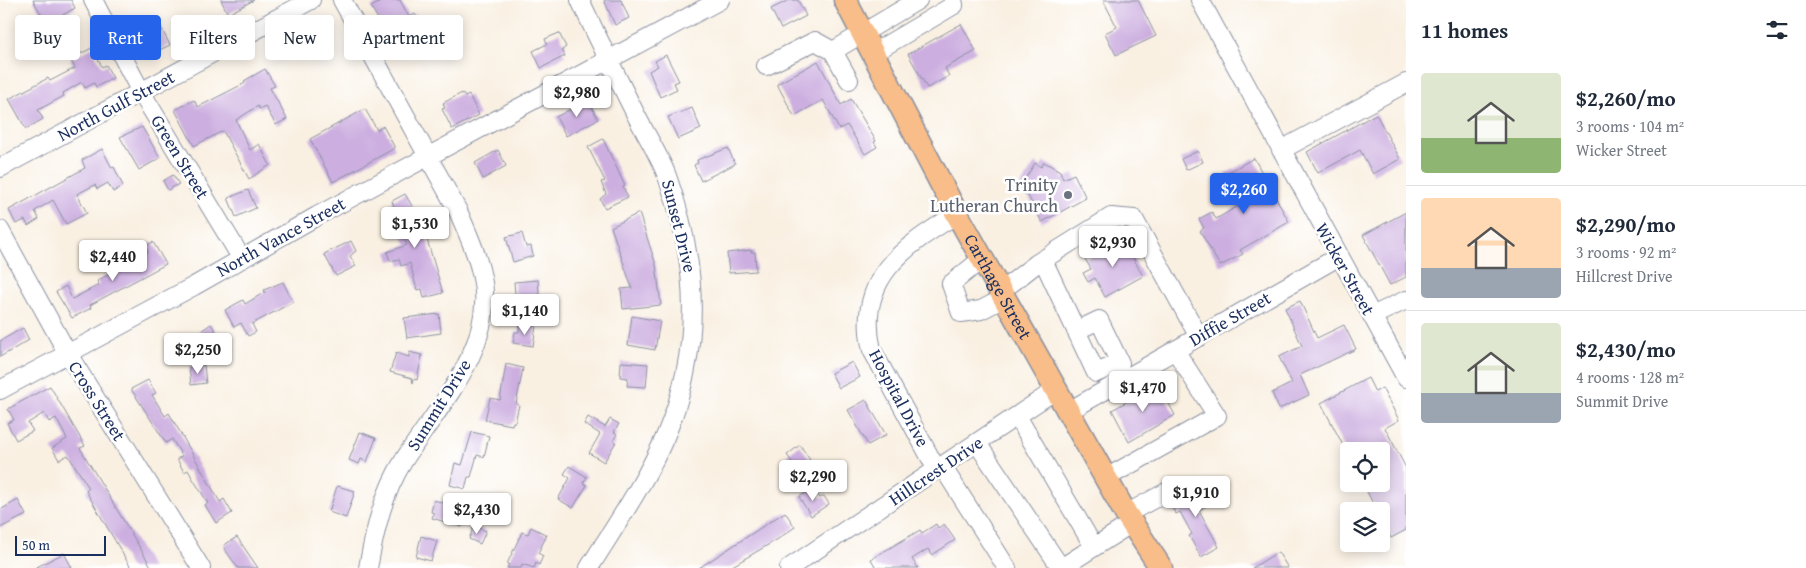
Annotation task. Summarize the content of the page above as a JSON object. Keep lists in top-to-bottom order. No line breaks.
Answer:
{"streets":{"main road":["Carthage Street"],"street":["North Gulf Street","Green Street","Sunset Drive","North Vance Street","Wicker Street","Diffie Street","Hospital Drive","Cross Street","Summit Drive","Hillcrest Drive"]},"crossings":[["North Gulf Street","Green Street"],["Green Street","North Vance Street"],["Sunset Drive","North Vance Street"],["North Vance Street","Cross Street"],["North Vance Street","Summit Drive"],["Wicker Street","Diffie Street"],["Carthage Street","Diffie Street"],["Carthage Street","Hospital Drive"],["Carthage Street","Hillcrest Drive"],["Hospital Drive","Hillcrest Drive"]],"places":["Trinity Lutheran Church"],"scale_bar":"50 m","page":{"heading":"11 homes","chip":["Buy","Rent","Filters","New","Apartment"],"list":[{"name":"$2,260/mo","note":"3 rooms · 104 m² · Wicker Street"},{"name":"$2,290/mo","note":"3 rooms · 92 m² · Hillcrest Drive"},{"name":"$2,430/mo","note":"4 rooms · 128 m² · Summit Drive"}],"price":["$2,980","$2,260","$1,530","$2,930","$2,440","$1,140","$2,250","$1,470","$2,290","$1,910","$2,430"],"scale":"50 m"}}
